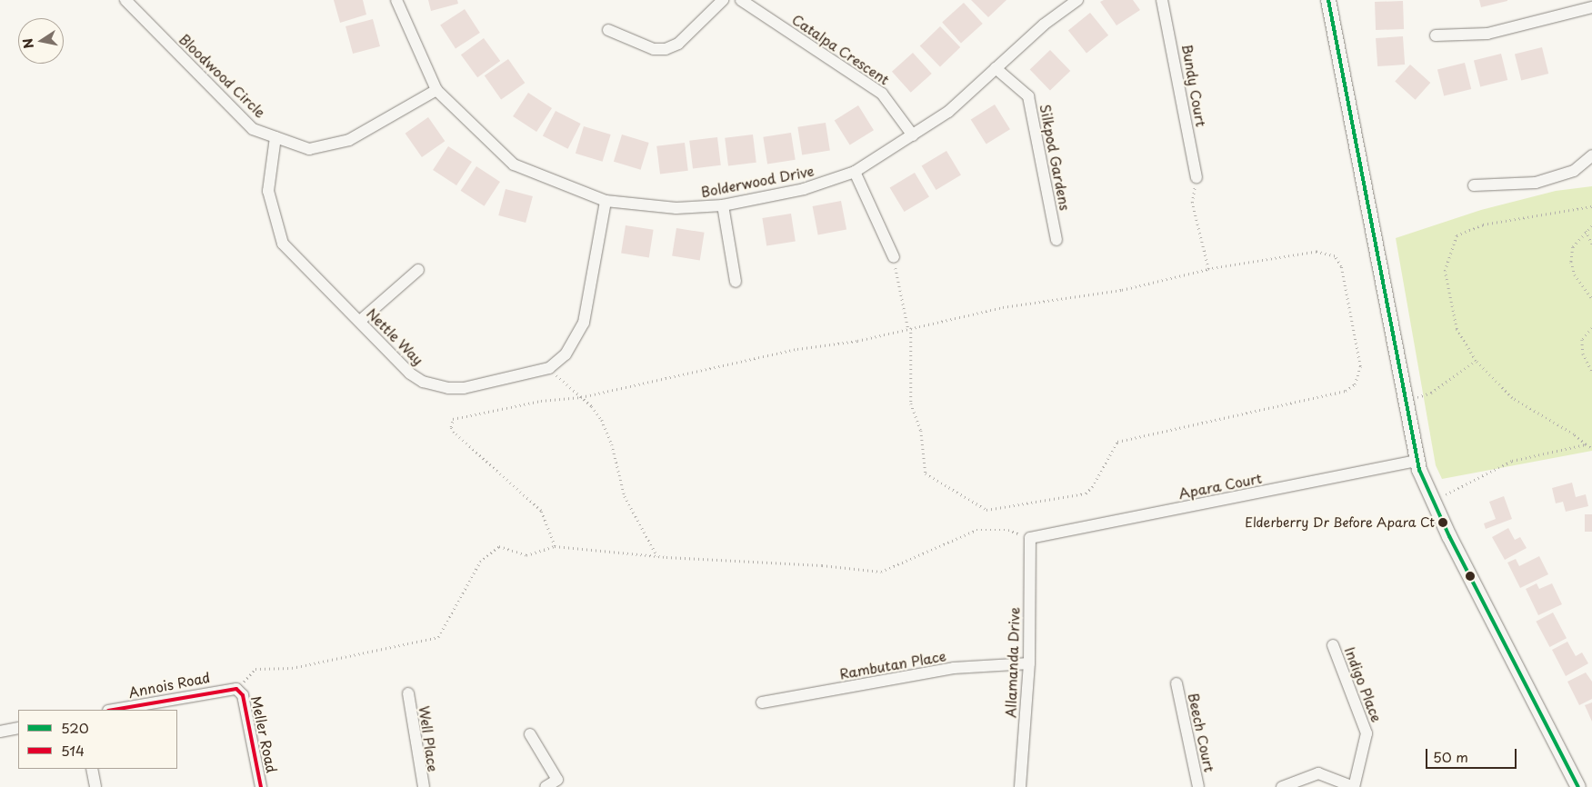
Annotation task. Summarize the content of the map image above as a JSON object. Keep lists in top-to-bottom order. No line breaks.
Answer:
{"streets":{"street":["Catalpa Crescent","Bloodwood Circle","Bundy Court","Silkpod Gardens","Bolderwood Drive","Nettle Way","Apara Court","Allamanda Drive","Rambutan Place","Annois Road","Indigo Place","Beech Court","Meller Road","Well Place"]},"crossings":[["Catalpa Crescent","Bolderwood Drive"],["Bloodwood Circle","Bolderwood Drive"],["Bloodwood Circle","Nettle Way"],["Silkpod Gardens","Bolderwood Drive"],["Bolderwood Drive","Nettle Way"],["Apara Court","Allamanda Drive"],["Allamanda Drive","Rambutan Place"],["Annois Road","Meller Road"]],"places":["Elderberry Dr Before Apara Ct"],"lines":["transit line 520","transit line 514"],"legend":["520","514"],"scale_bar":"50 m","north":"left"}
